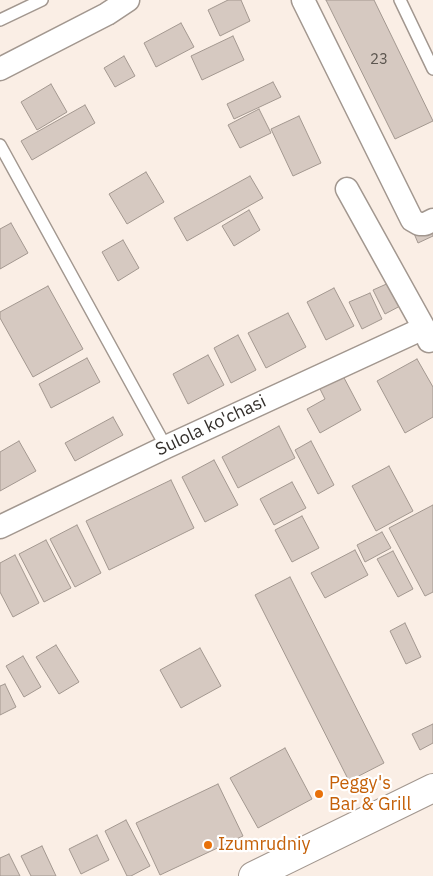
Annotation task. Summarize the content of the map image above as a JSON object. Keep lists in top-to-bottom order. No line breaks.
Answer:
{"streets":{"street":["Sulola ko'chasi"]},"places":["Peggy's Bar & Grill","Izumrudniy"],"house_numbers":["23"]}
